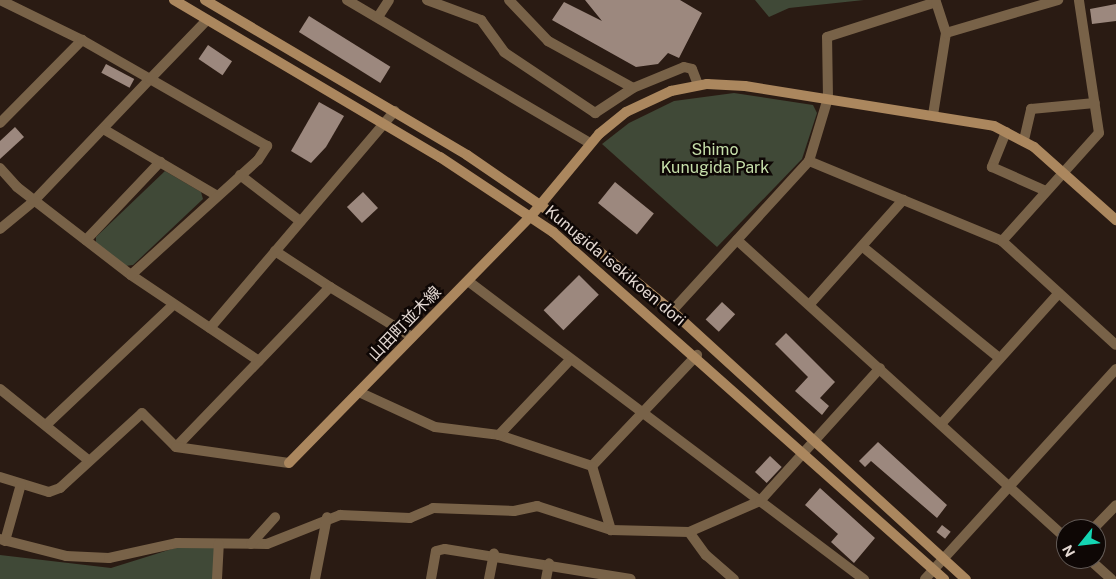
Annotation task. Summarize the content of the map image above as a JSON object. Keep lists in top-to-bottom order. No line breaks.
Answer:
{"streets":{"street":["Kunugida isekikoen dori","山田町並木線"]},"crossings":[["Kunugida isekikoen dori","山田町並木線"]],"parks":["Shimo Kunugida Park"],"north":"bottom left"}
